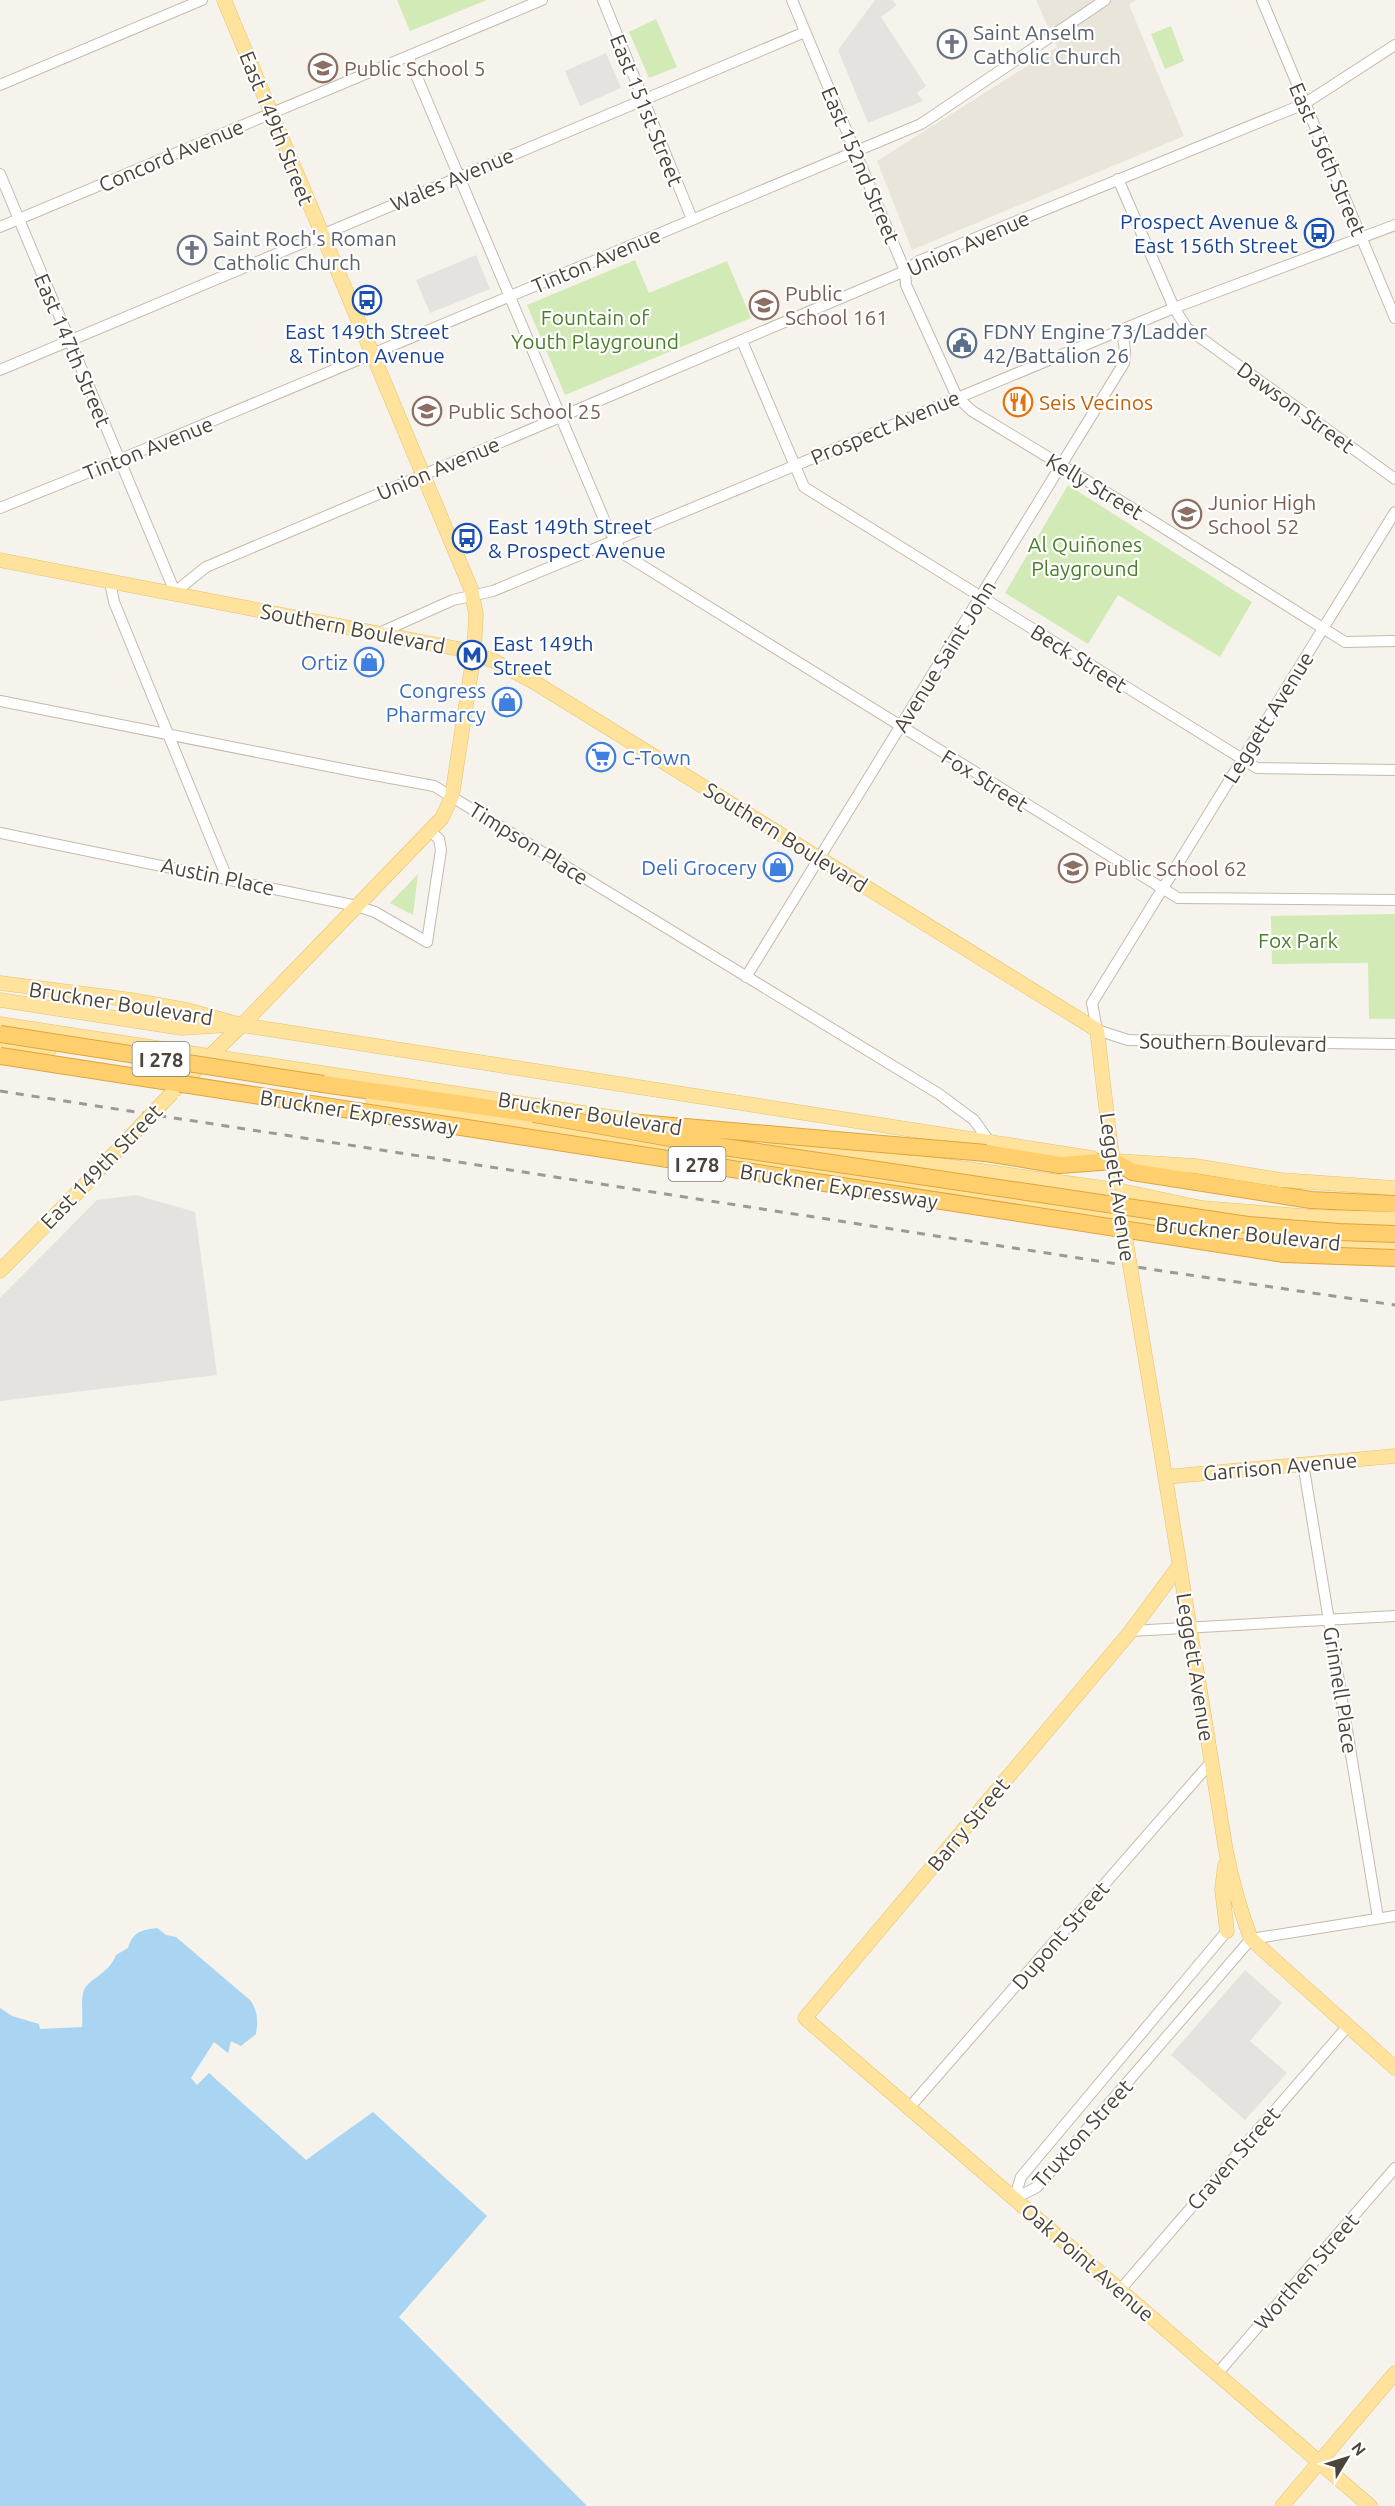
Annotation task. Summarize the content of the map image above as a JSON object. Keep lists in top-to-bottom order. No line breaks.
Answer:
{"streets":{"highway":["I 278","Bruckner Expressway"],"main road":["East 149th Street","Southern Boulevard","Leggett Avenue","Bruckner Boulevard","Garrison Avenue","Barry Street","Oak Point Avenue"],"street":["East 151st Street","Concord Avenue","East 156th Street","East 152nd Street","Wales Avenue","Union Avenue","Tinton Avenue","East 147th Street","Dawson Street","Prospect Avenue","Kelly Street","Avenue Saint John","Beck Street","Fox Street","Timpson Place","Austin Place","Grinnell Place","Dupont Street","Truxton Street","Craven Street","Worthen Street"]},"crossings":[["East 151st Street","Wales Avenue"],["East 151st Street","Tinton Avenue"],["East 149th Street","Concord Avenue"],["East 149th Street","Wales Avenue"],["East 149th Street","Union Avenue"],["East 149th Street","Tinton Avenue"],["East 149th Street","Prospect Avenue"],["East 149th Street","Southern Boulevard"],["East 149th Street","Timpson Place"],["East 149th Street","Austin Place"],["East 149th Street","Bruckner Boulevard"],["Concord Avenue","East 147th Street"],["East 156th Street","Union Avenue"],["East 156th Street","Prospect Avenue"],["East 152nd Street","Wales Avenue"],["East 152nd Street","Union Avenue"],["East 152nd Street","Tinton Avenue"],["East 152nd Street","Prospect Avenue"],["East 152nd Street","Kelly Street"],["Wales Avenue","East 147th Street"],["Union Avenue","East 147th Street"],["Union Avenue","Dawson Street"],["Union Avenue","Southern Boulevard"],["Tinton Avenue","East 147th Street"],["East 147th Street","Southern Boulevard"],["Dawson Street","Prospect Avenue"],["Prospect Avenue","Kelly Street"],["Prospect Avenue","Southern Boulevard"],["Prospect Avenue","Avenue Saint John"],["Prospect Avenue","Beck Street"],["Prospect Avenue","Fox Street"],["Kelly Street","Avenue Saint John"],["Kelly Street","Leggett Avenue"],["Southern Boulevard","Avenue Saint John"],["Southern Boulevard","Leggett Avenue"],["Avenue Saint John","Beck Street"],["Avenue Saint John","Fox Street"],["Avenue Saint John","Timpson Place"],["Beck Street","Leggett Avenue"],["Leggett Avenue","Fox Street"],["Leggett Avenue","Bruckner Boulevard"],["Leggett Avenue","Garrison Avenue"],["Leggett Avenue","Barry Street"],["Leggett Avenue","Dupont Street"],["Leggett Avenue","Truxton Street"],["Timpson Place","Bruckner Boulevard"],["Garrison Avenue","Grinnell Place"],["Barry Street","Oak Point Avenue"],["Dupont Street","Oak Point Avenue"],["Truxton Street","Oak Point Avenue"],["Craven Street","Oak Point Avenue"],["Oak Point Avenue","Worthen Street"]],"parks":["Fountain of Youth Playground","Al Quiñones Playground","Fox Park"],"places":{"church":["Saint Anselm Catholic Church","Saint Roch's Roman Catholic Church"],"school or university":["Public School 5","Public School 161","Public School 25","Junior High School 52","Public School 62"],"bus stop":["Prospect Avenue & East 156th Street","East 149th Street & Tinton Avenue","East 149th Street & Prospect Avenue"],"public building":["FDNY Engine 73/Ladder 42/Battalion 26"],"restaurant":["Seis Vecinos"],"metro station":["East 149th Street"],"shop":["Ortiz","Congress Pharmarcy","Deli Grocery"],"supermarket":["C-Town"]},"north":"top right"}
